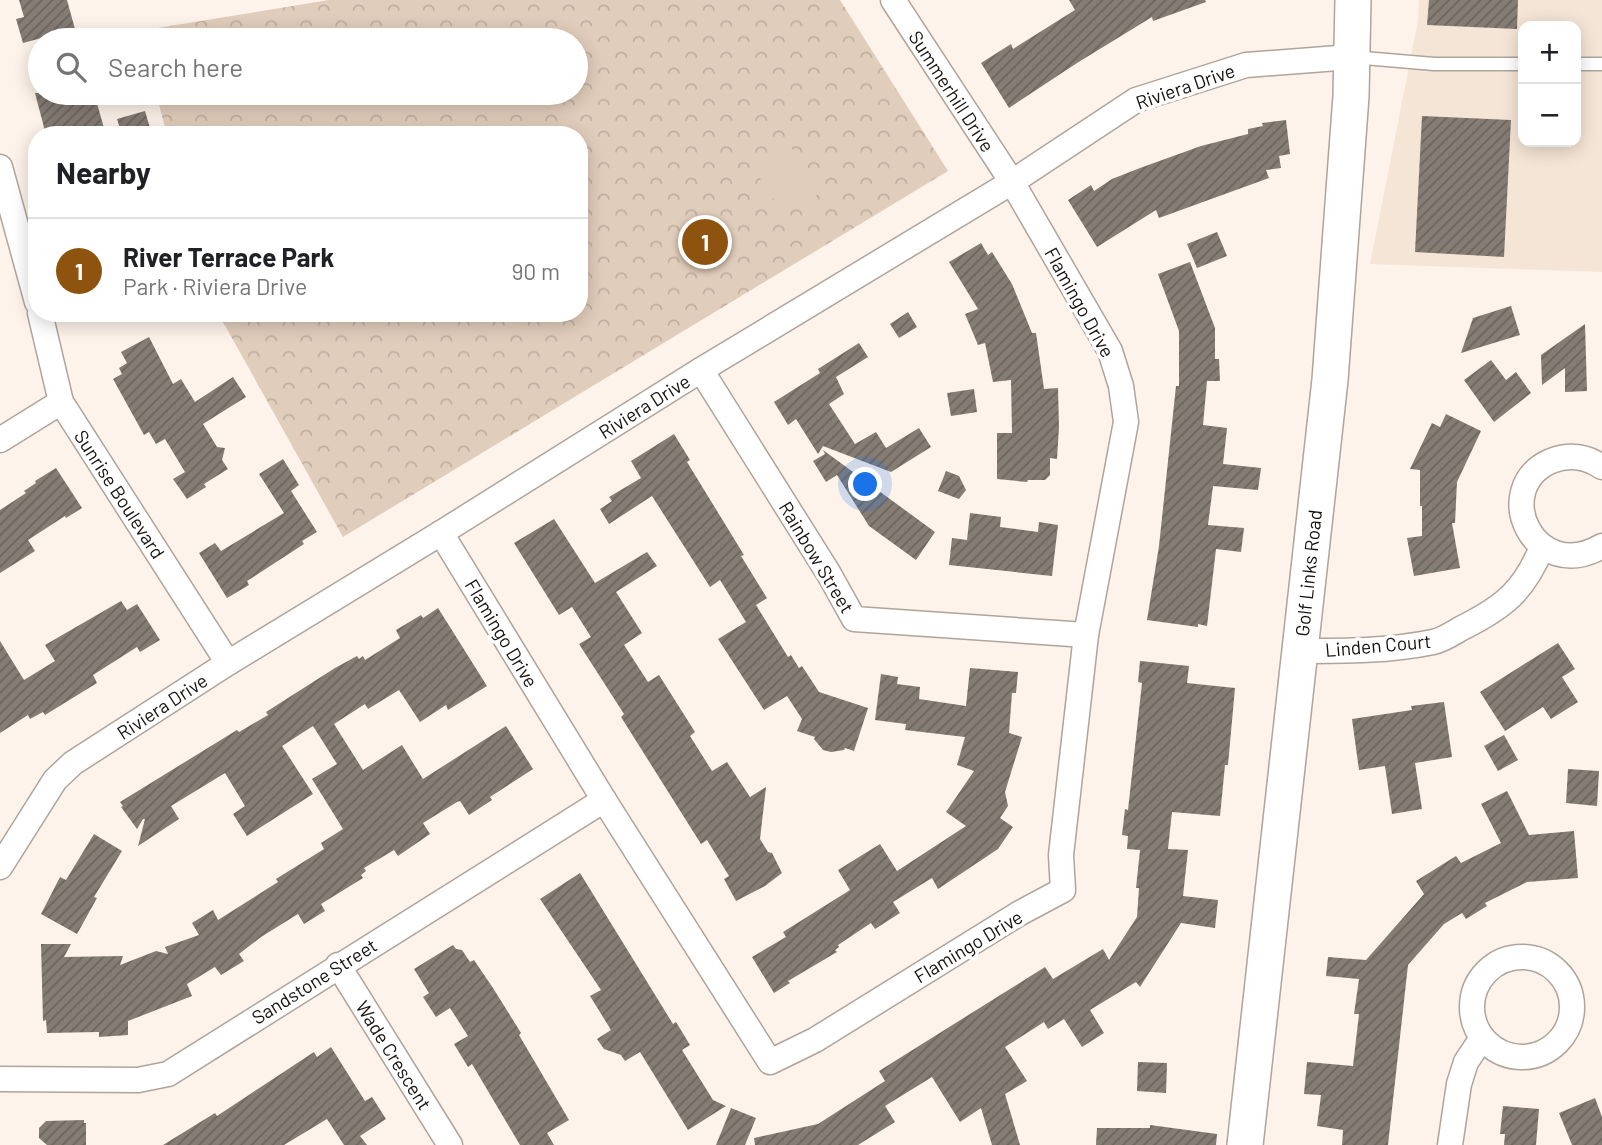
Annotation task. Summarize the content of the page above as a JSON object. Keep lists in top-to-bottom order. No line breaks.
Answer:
{"streets":{"main road":["Golf Links Road"],"street":["Riviera Drive","Summerhill Drive","Flamingo Drive","Sunrise Boulevard","Rainbow Street","Linden Court","Sandstone Street","Wade Crescent"]},"crossings":[["Riviera Drive","Summerhill Drive"],["Riviera Drive","Flamingo Drive"],["Riviera Drive","Sunrise Boulevard"],["Riviera Drive","Rainbow Street"],["Riviera Drive","Golf Links Road"],["Summerhill Drive","Flamingo Drive"],["Flamingo Drive","Rainbow Street"],["Flamingo Drive","Sandstone Street"],["Golf Links Road","Linden Court"],["Sandstone Street","Wade Crescent"]],"page":{"map_buttons":["+","−"],"search":"Search here","heading":"Nearby","pins":"1","list":[{"mark":"1","name":"River Terrace Park","note":"Park · Riviera Drive","value":"90 m"}]}}
